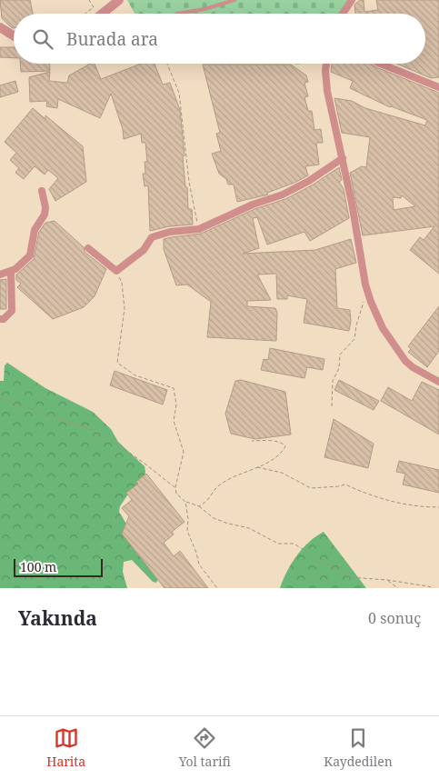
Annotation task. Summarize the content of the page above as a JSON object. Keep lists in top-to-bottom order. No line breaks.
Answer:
{"scale_bar":"100 m","page":{"search":"Burada ara","scale":"100 m","heading":["Yakında","0 sonuç"],"nav":["Harita","Yol tarifi","Kaydedilen"]}}
